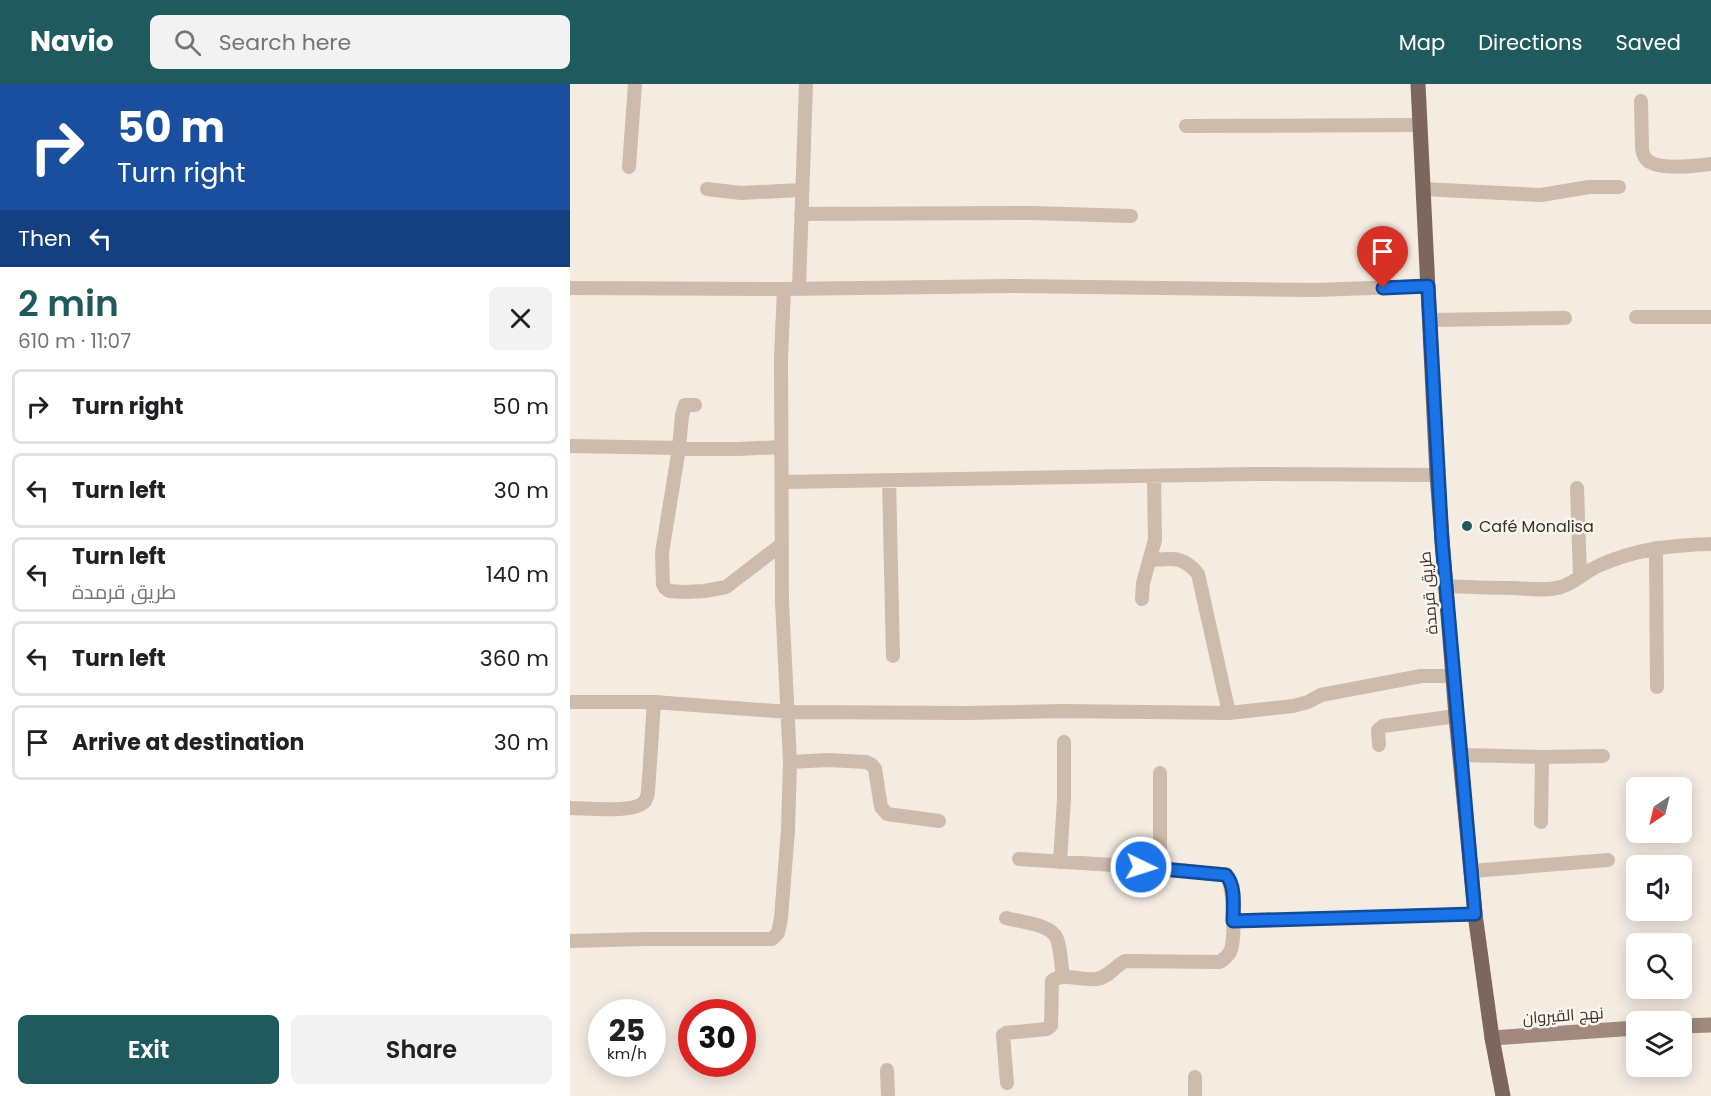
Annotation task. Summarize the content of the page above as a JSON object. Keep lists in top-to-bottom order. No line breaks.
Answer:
{"streets":{"main road":["طريق قرمدة"],"street":["نهج القيروان"]},"crossings":[["طريق قرمدة","نهج القيروان"]],"places":["Café Monalisa"],"north":"bottom left","page":{"header":"Navio","search":"Search here","nav":["Map","Directions","Saved"],"turn":["50 m","Turn right"],"then":"Then","heading":["2 min","610 m · 11:07"],"list":[{"name":"Turn right","value":"50 m"},{"name":"Turn left","value":"30 m"},{"name":"Turn left","note":"طريق قرمدة","value":"140 m"},{"name":"Turn left","value":"360 m"},{"name":"Arrive at destination","value":"30 m"}],"speed":"25 km/h","limit":"30","buttons":["Exit","Share"]}}
